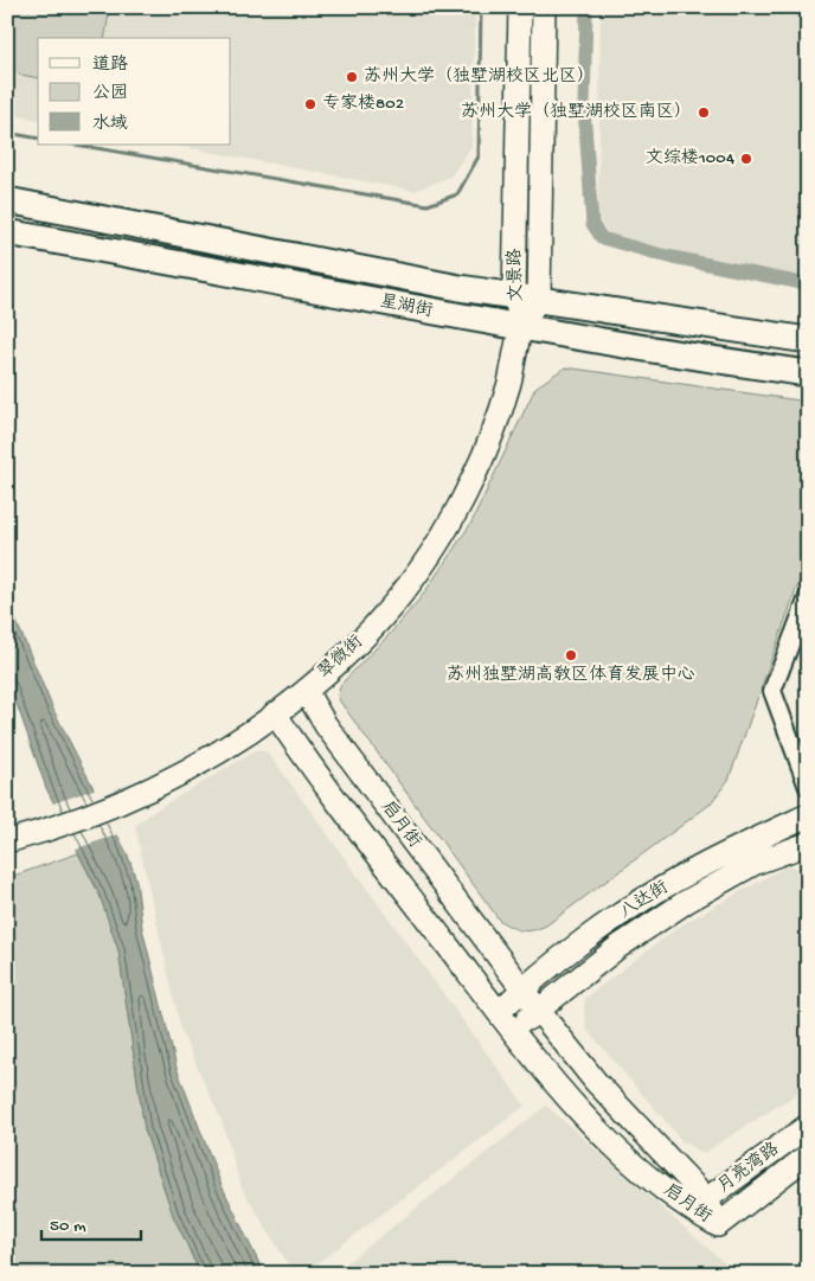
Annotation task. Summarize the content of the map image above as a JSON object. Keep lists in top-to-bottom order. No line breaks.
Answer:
{"streets":{"main road":["星湖街"],"street":["文景路","翠微街","启月街","八达街","月亮湾路"]},"crossings":[["文景路","星湖街"],["文景路","翠微街"],["星湖街","翠微街"],["翠微街","启月街"],["启月街","八达街"],["启月街","月亮湾路"]],"places":["苏州大学（独墅湖校区北区）","专家楼802","苏州大学（独墅湖校区南区）","文综楼1004","苏州独墅湖高教区体育发展中心"],"legend":["道路","公园","水域"],"scale_bar":"50 m"}
